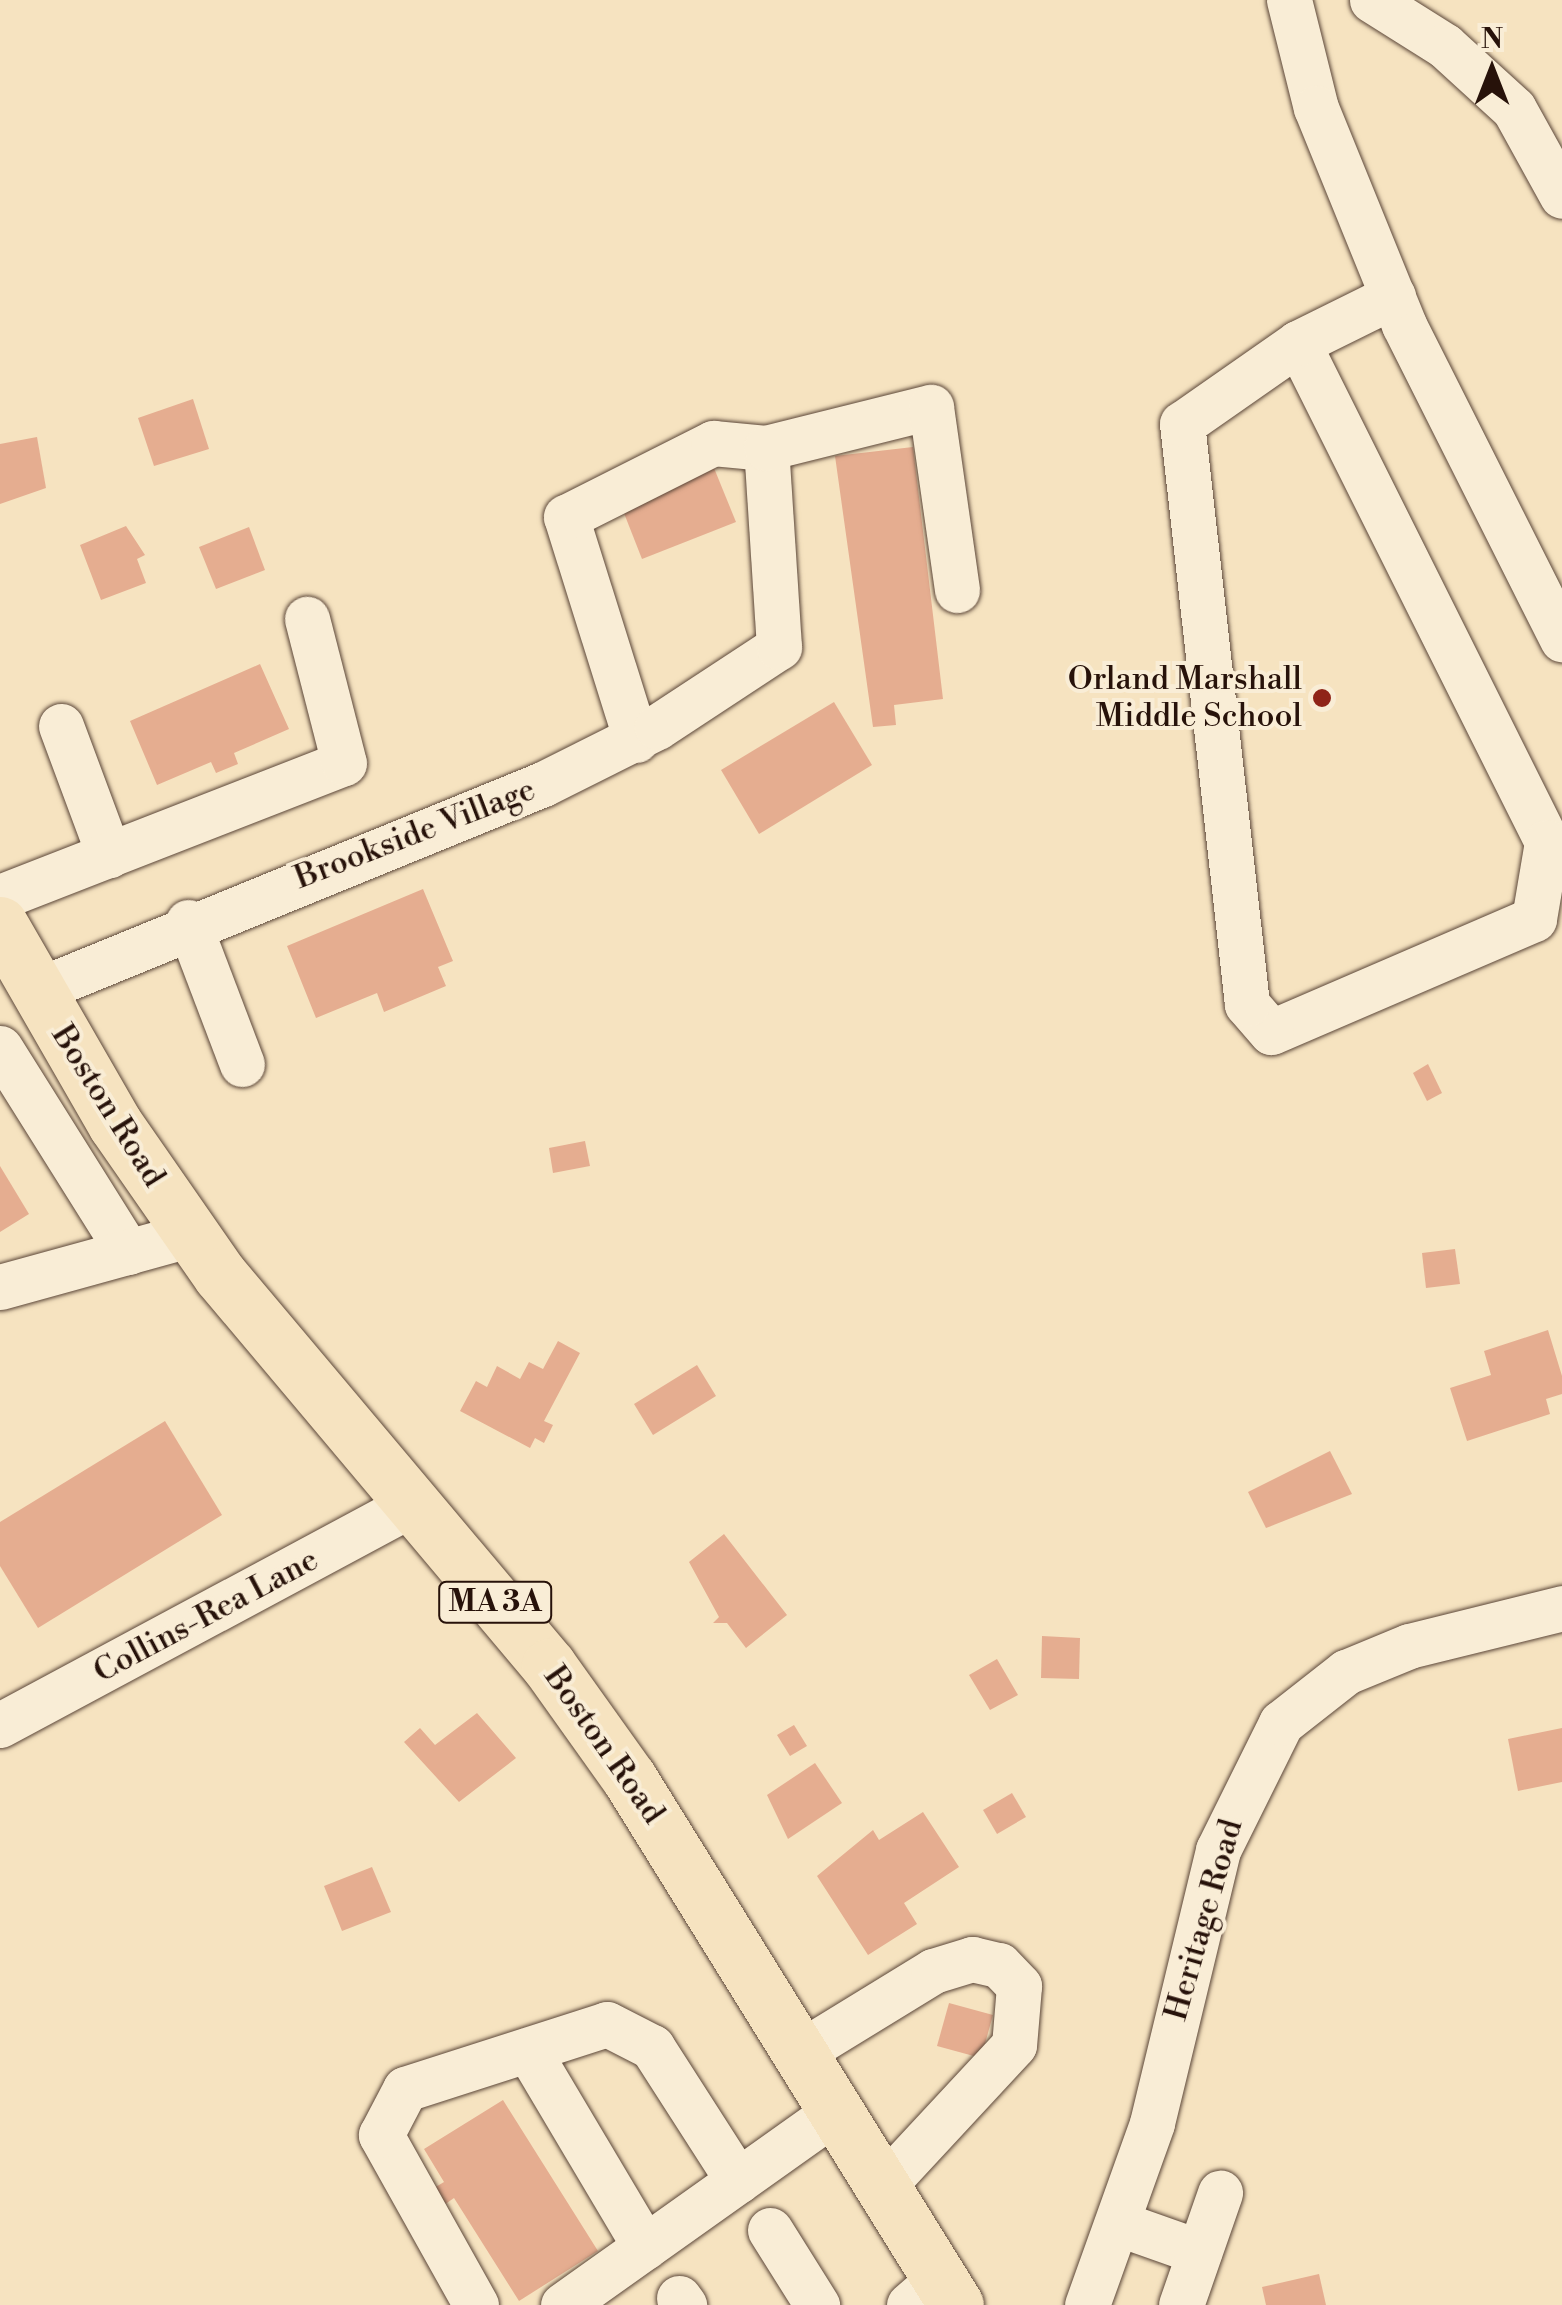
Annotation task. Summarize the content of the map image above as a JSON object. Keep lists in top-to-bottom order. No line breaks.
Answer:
{"streets":{"main road":["Boston Road","MA 3A"],"street":["Brookside Village","Collins-Rea Lane","Heritage Road"]},"crossings":[["Brookside Village","Boston Road"],["Boston Road","Collins-Rea Lane"]],"places":["Orland Marshall Middle School"],"north":"top"}
